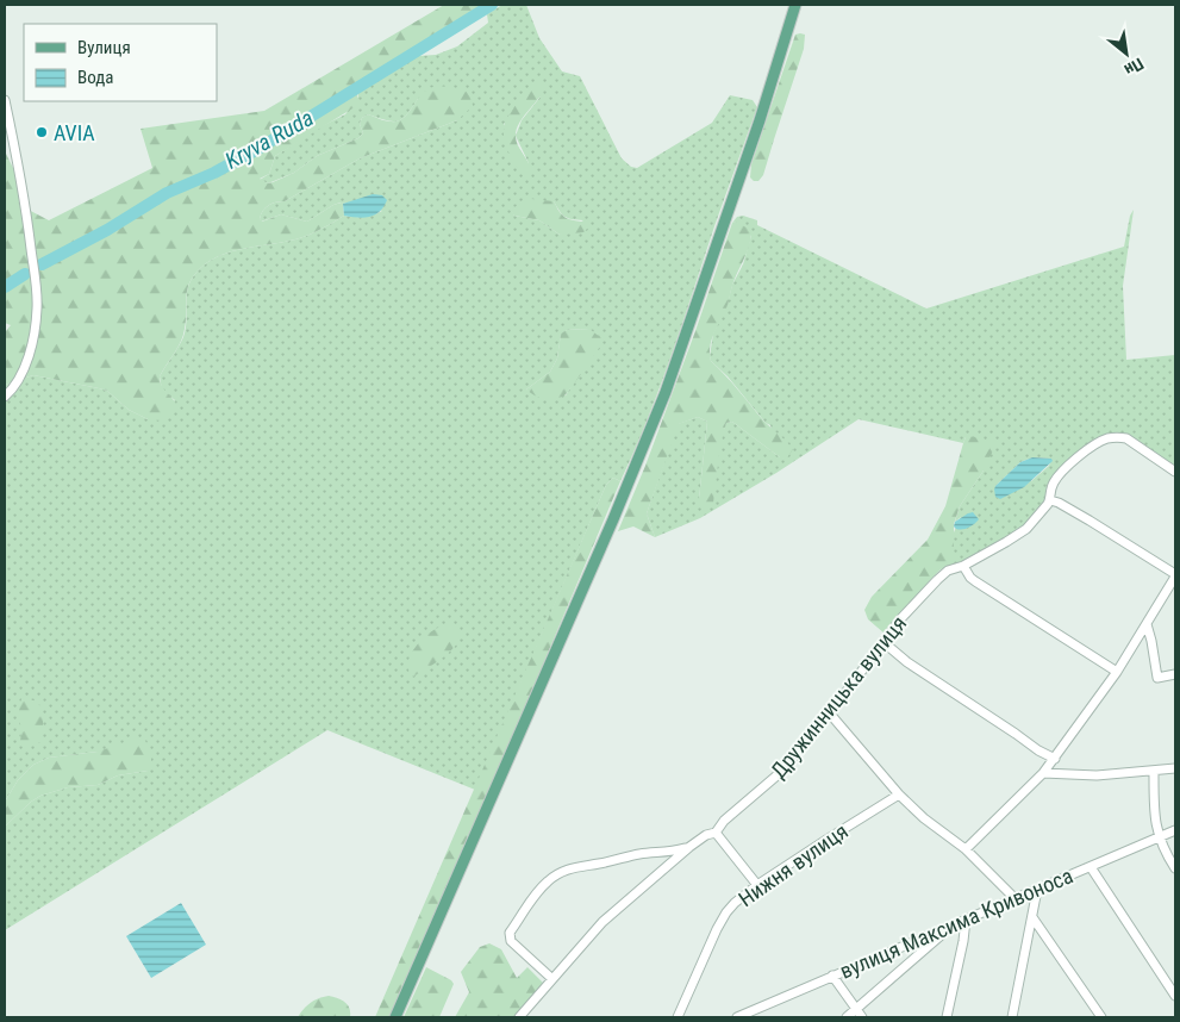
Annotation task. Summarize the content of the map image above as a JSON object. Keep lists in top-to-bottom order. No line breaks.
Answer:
{"streets":{"street":["Дружинницька вулиця","Нижня вулиця","вулиця Максима Кривоноса"]},"water":["Kryva Ruda"],"places":["AVIA"],"legend":["Вулиця","Вода"],"north":"bottom right"}
